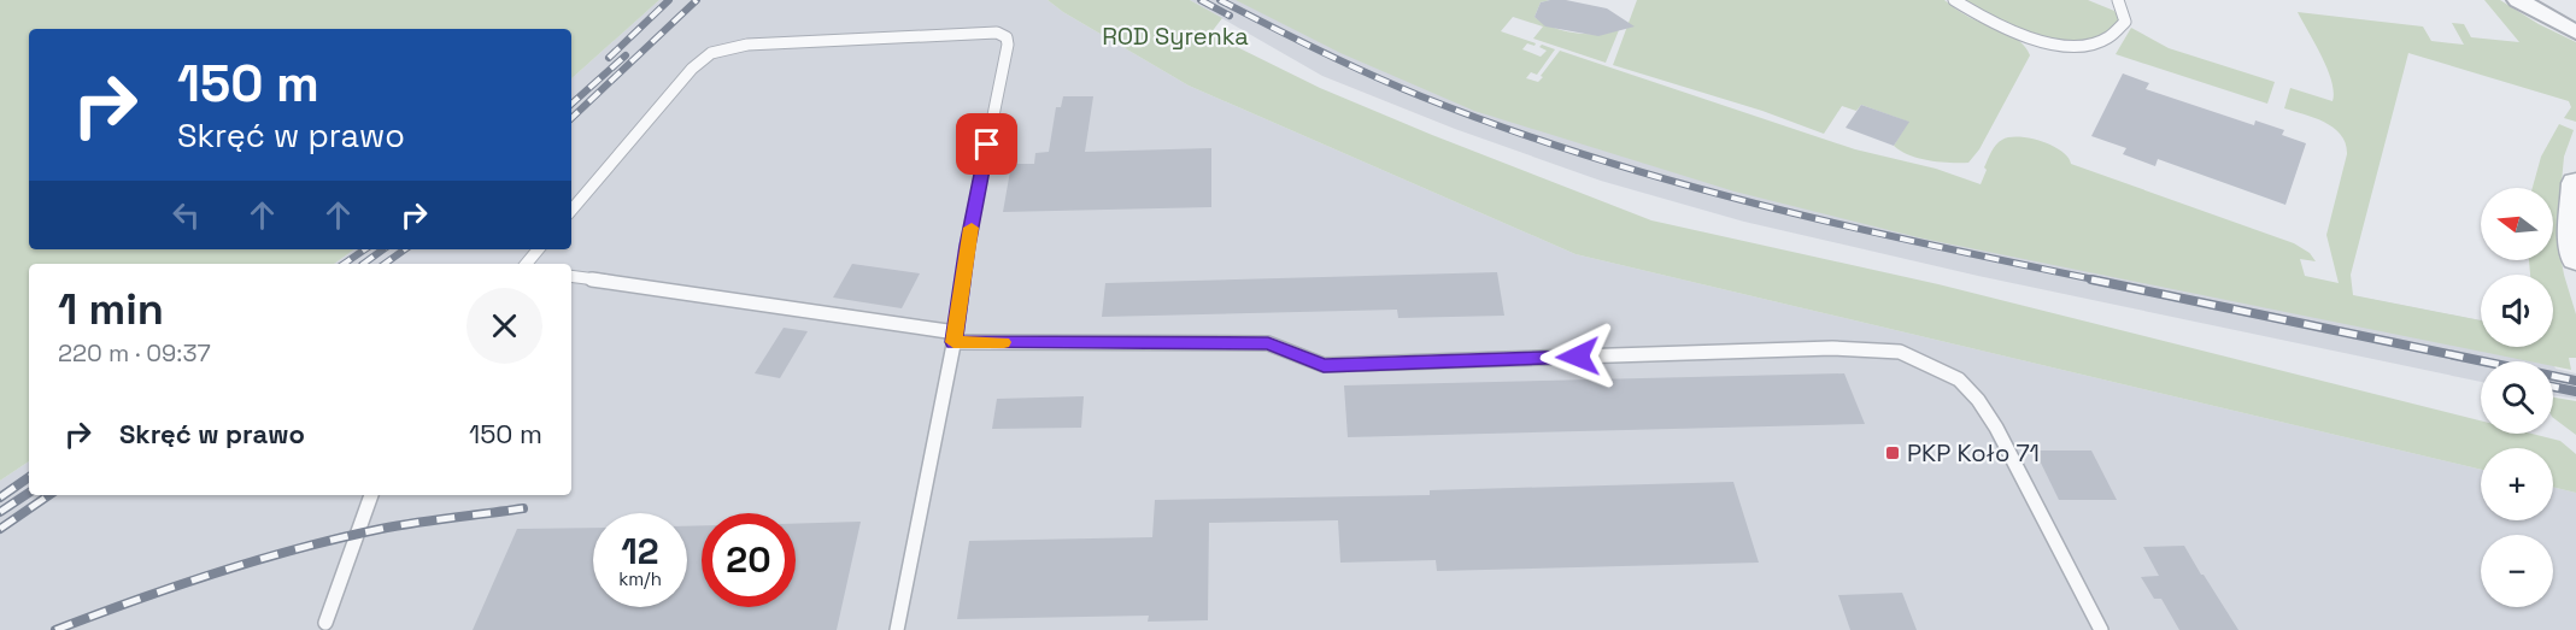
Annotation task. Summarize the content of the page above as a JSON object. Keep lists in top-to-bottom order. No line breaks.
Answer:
{"parks":["ROD Syrenka"],"places":{"transit":["PKP Koło 71"]},"north":"left","page":{"turn":["150 m","Skręć w prawo"],"map_buttons":["+","−"],"heading":["1 min","220 m · 09:37"],"list":[{"name":"Skręć w prawo","value":"150 m"}],"speed":"12 km/h","limit":"20"}}
